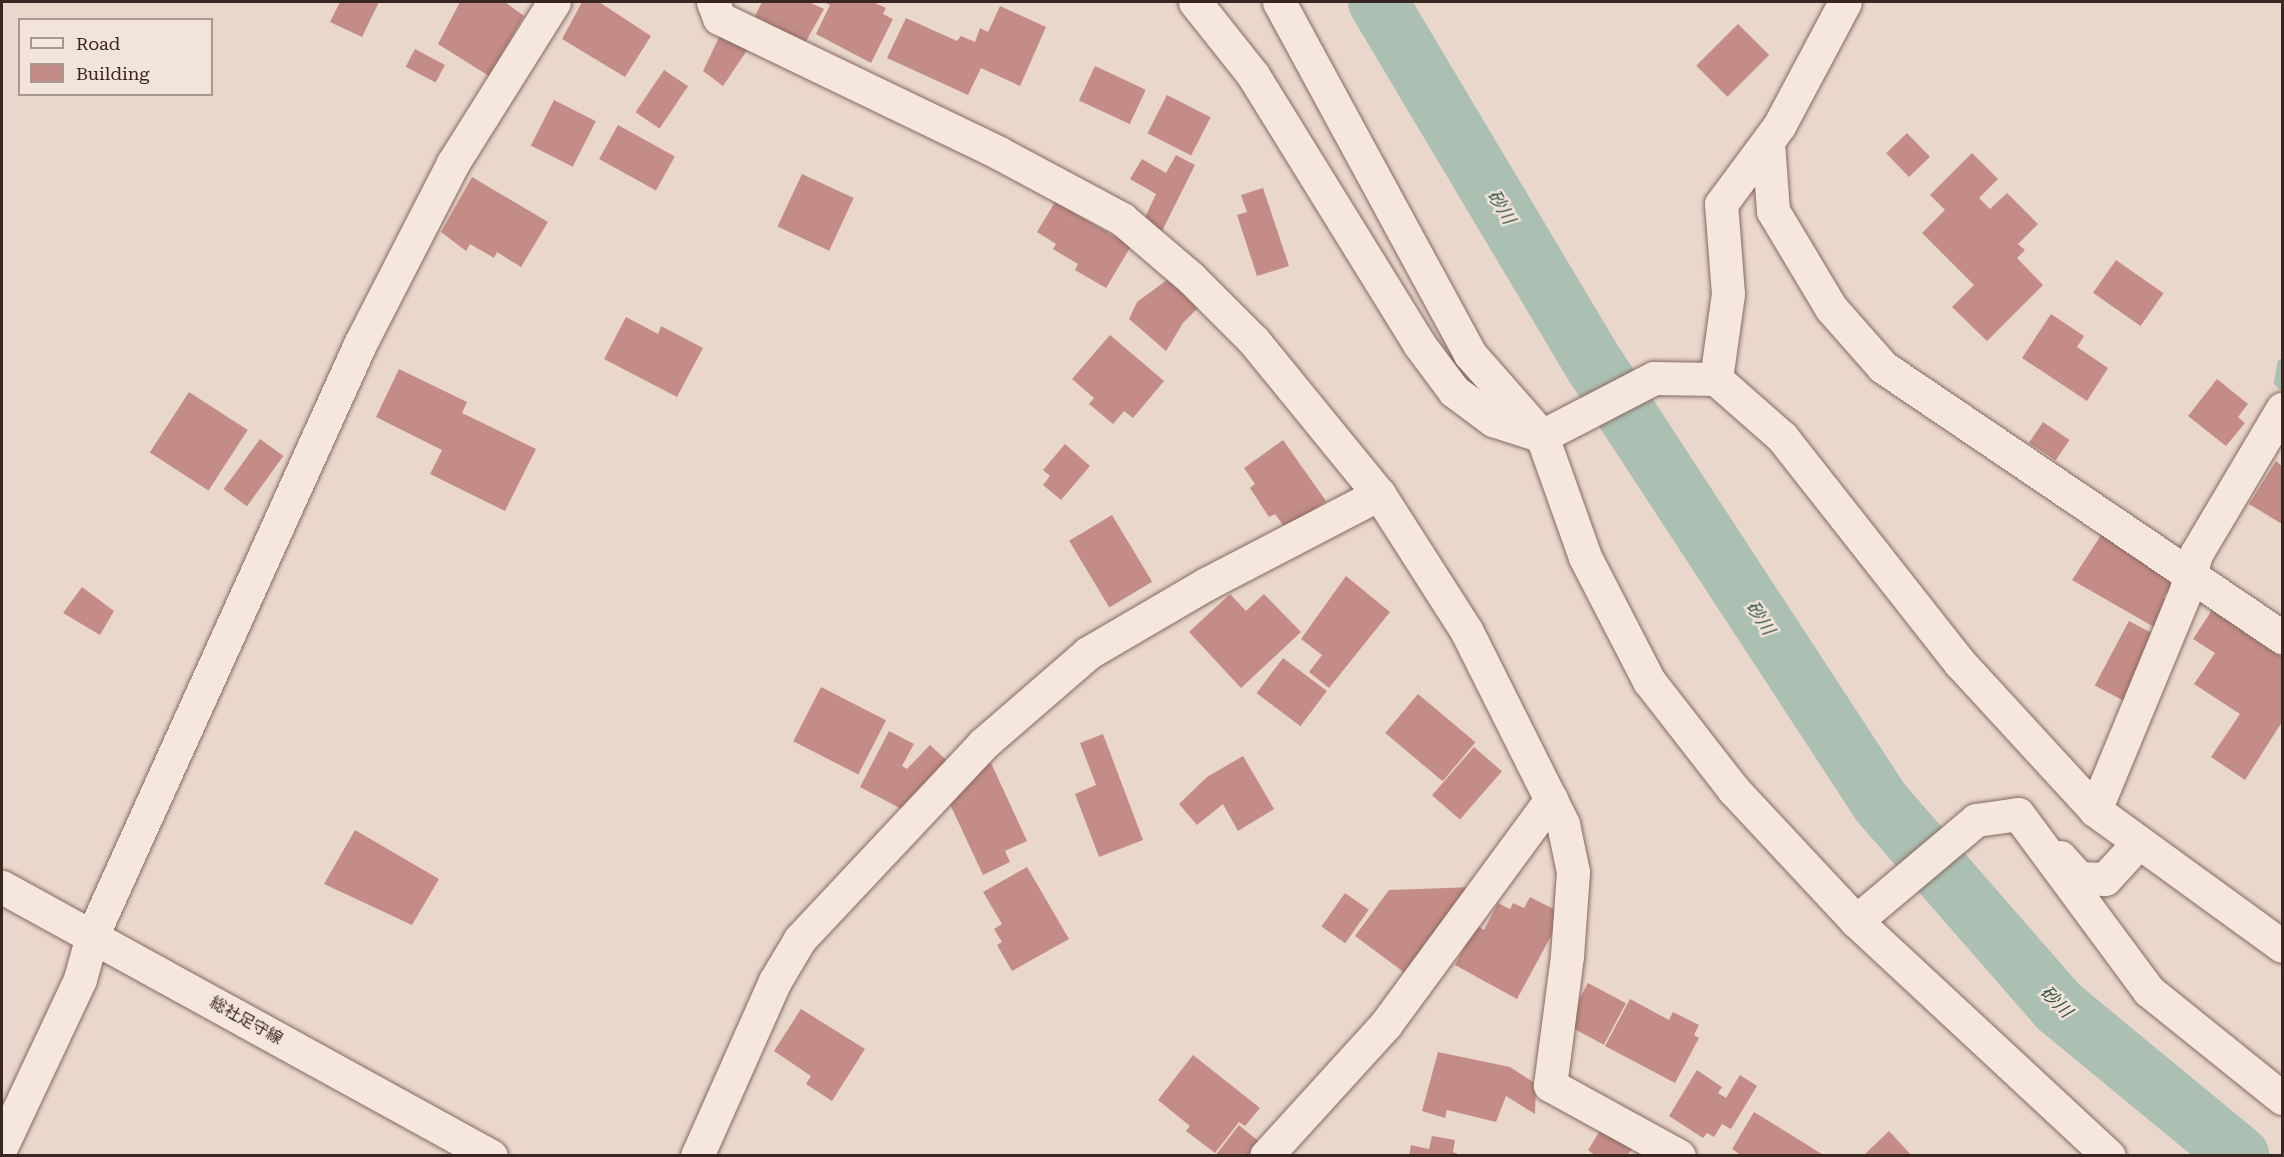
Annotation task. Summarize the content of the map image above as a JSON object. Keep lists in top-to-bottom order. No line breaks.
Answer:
{"streets":{"street":["総社足守線"]},"water":["砂川"],"legend":["Road","Building"]}
